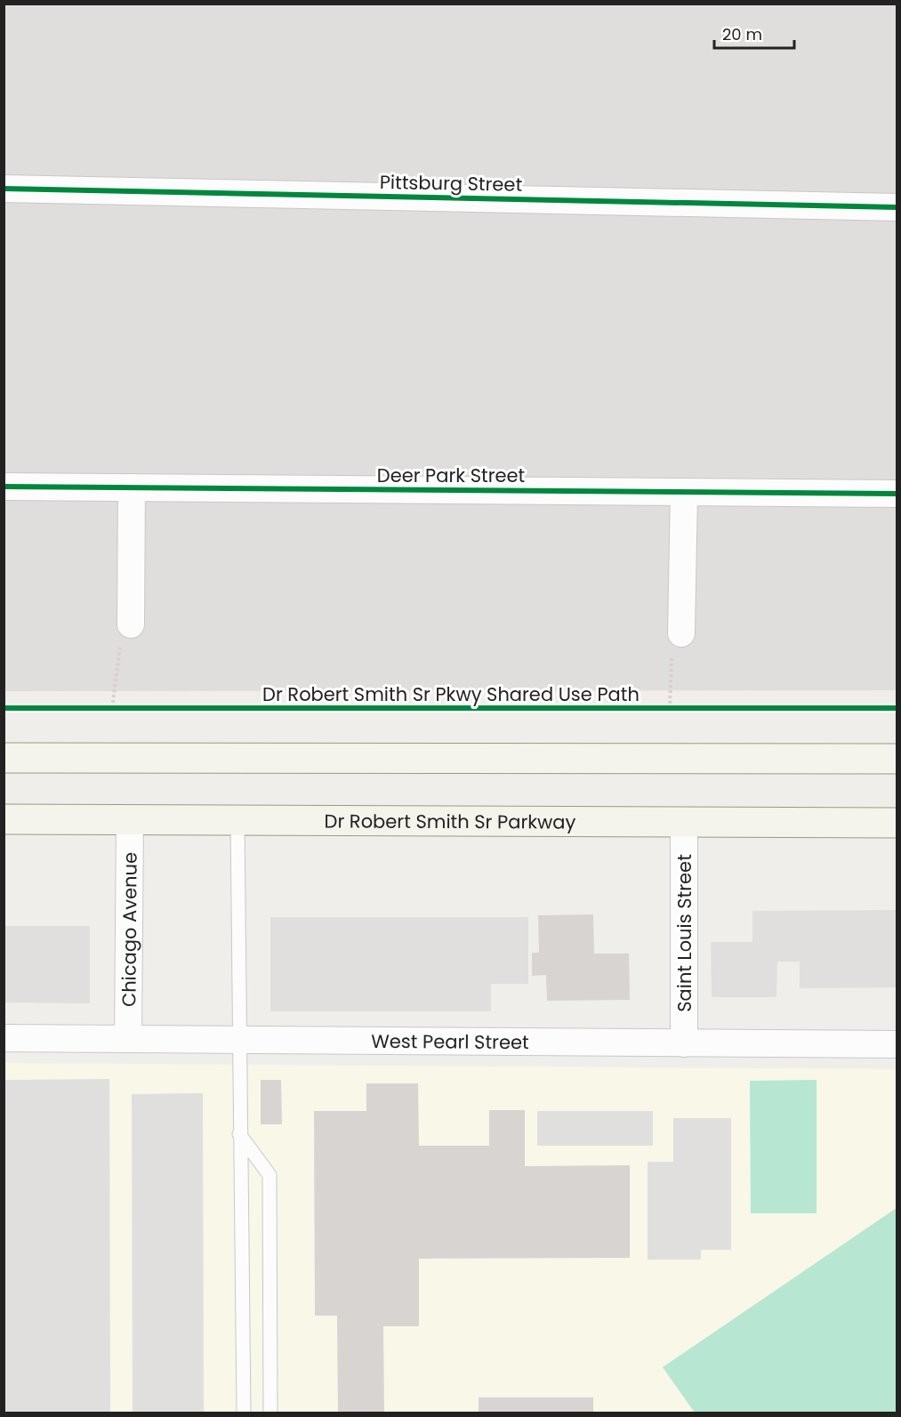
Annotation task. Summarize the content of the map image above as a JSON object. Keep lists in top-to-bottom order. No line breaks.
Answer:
{"streets":{"street":["Pittsburg Street","Deer Park Street","Dr Robert Smith Sr Parkway","Chicago Avenue","Saint Louis Street","West Pearl Street"],"cycle path":["Dr Robert Smith Sr Pkwy Shared Use Path"]},"crossings":[["Dr Robert Smith Sr Parkway","Chicago Avenue"],["Dr Robert Smith Sr Parkway","Saint Louis Street"],["Chicago Avenue","West Pearl Street"],["Saint Louis Street","West Pearl Street"]],"scale_bar":"20 m"}
